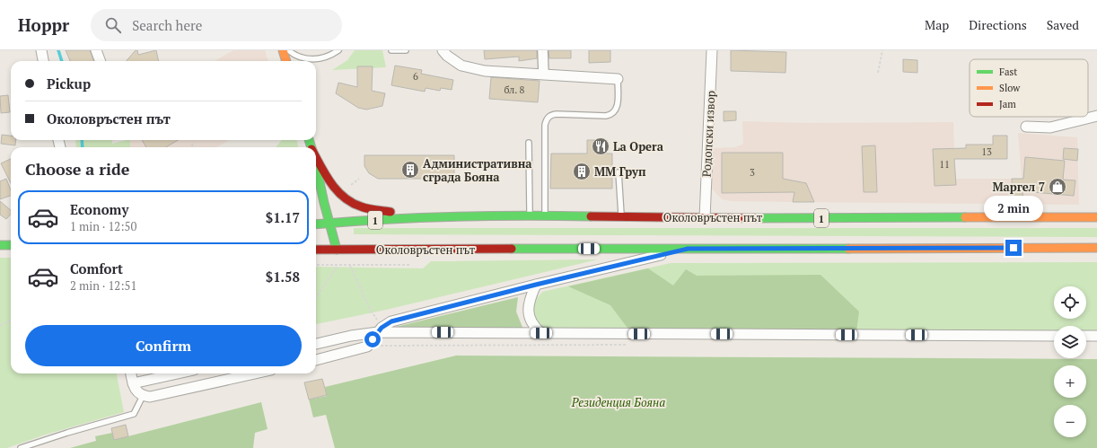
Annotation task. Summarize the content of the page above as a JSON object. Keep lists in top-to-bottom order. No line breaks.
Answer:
{"streets":{"main road":["Околовръстен път","1"],"street":["Родопски извор"]},"crossings":[["Родопски извор","Околовръстен път"],["Околовръстен път","1"]],"parks":["Резиденция Бояна"],"places":{"restaurant":["La Opera"],"building":["Административна сграда Бояна","ММ Груп"],"shop":["Маргел 7"]},"house_numbers":["6","бл. 8","13","11","3"],"legend":["Fast","Slow","Jam"],"page":{"header":"Hoppr","search":"Search here","nav":["Map","Directions","Saved"],"banner":["Pickup","Околовръстен път"],"heading":"Choose a ride","list":[{"name":"Economy","note":"1 min · 12:50","value":"$1.17"},{"name":"Comfort","note":"2 min · 12:51","value":"$1.58"}],"bubble":"2 min","map_buttons":["+","−"],"buttons":"Confirm"}}
